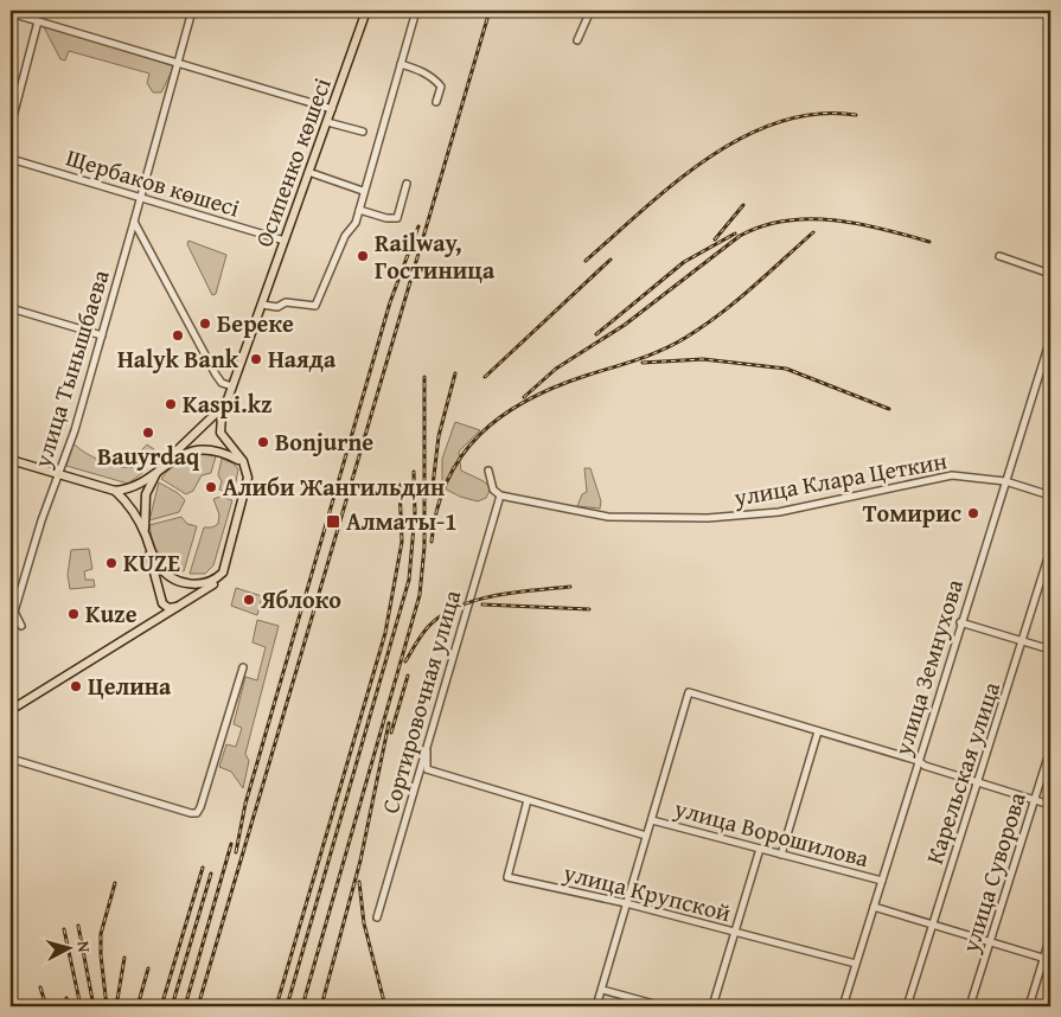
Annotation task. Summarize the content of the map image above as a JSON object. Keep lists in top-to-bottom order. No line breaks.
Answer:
{"streets":{"main road":["Осипенко көшесі"],"street":["Щербаков көшесі","улица Тынышбаева","улица Клара Цеткин","улица Земнухова","Сортировочная улица","Карельская улица","улица Ворошилова","улица Суворова","улица Крупской"]},"crossings":[["Осипенко көшесі","Щербаков көшесі"],["Щербаков көшесі","улица Тынышбаева"],["улица Клара Цеткин","улица Земнухова"],["улица Клара Цеткин","Сортировочная улица"],["улица Земнухова","улица Ворошилова"],["улица Земнухова","улица Крупской"],["Сортировочная улица","улица Ворошилова"],["улица Ворошилова","улица Крупской"]],"places":{"other":["Railway, Гостиница","Береке","Halyk Bank","Наяда","Kaspi.kz","Bauyrdaq","Bonjurne","Алиби Жангильдин","Томирис","KUZE","Яблоко","Kuze","Целина"],"transit":["Алматы-1"]},"north":"right"}
